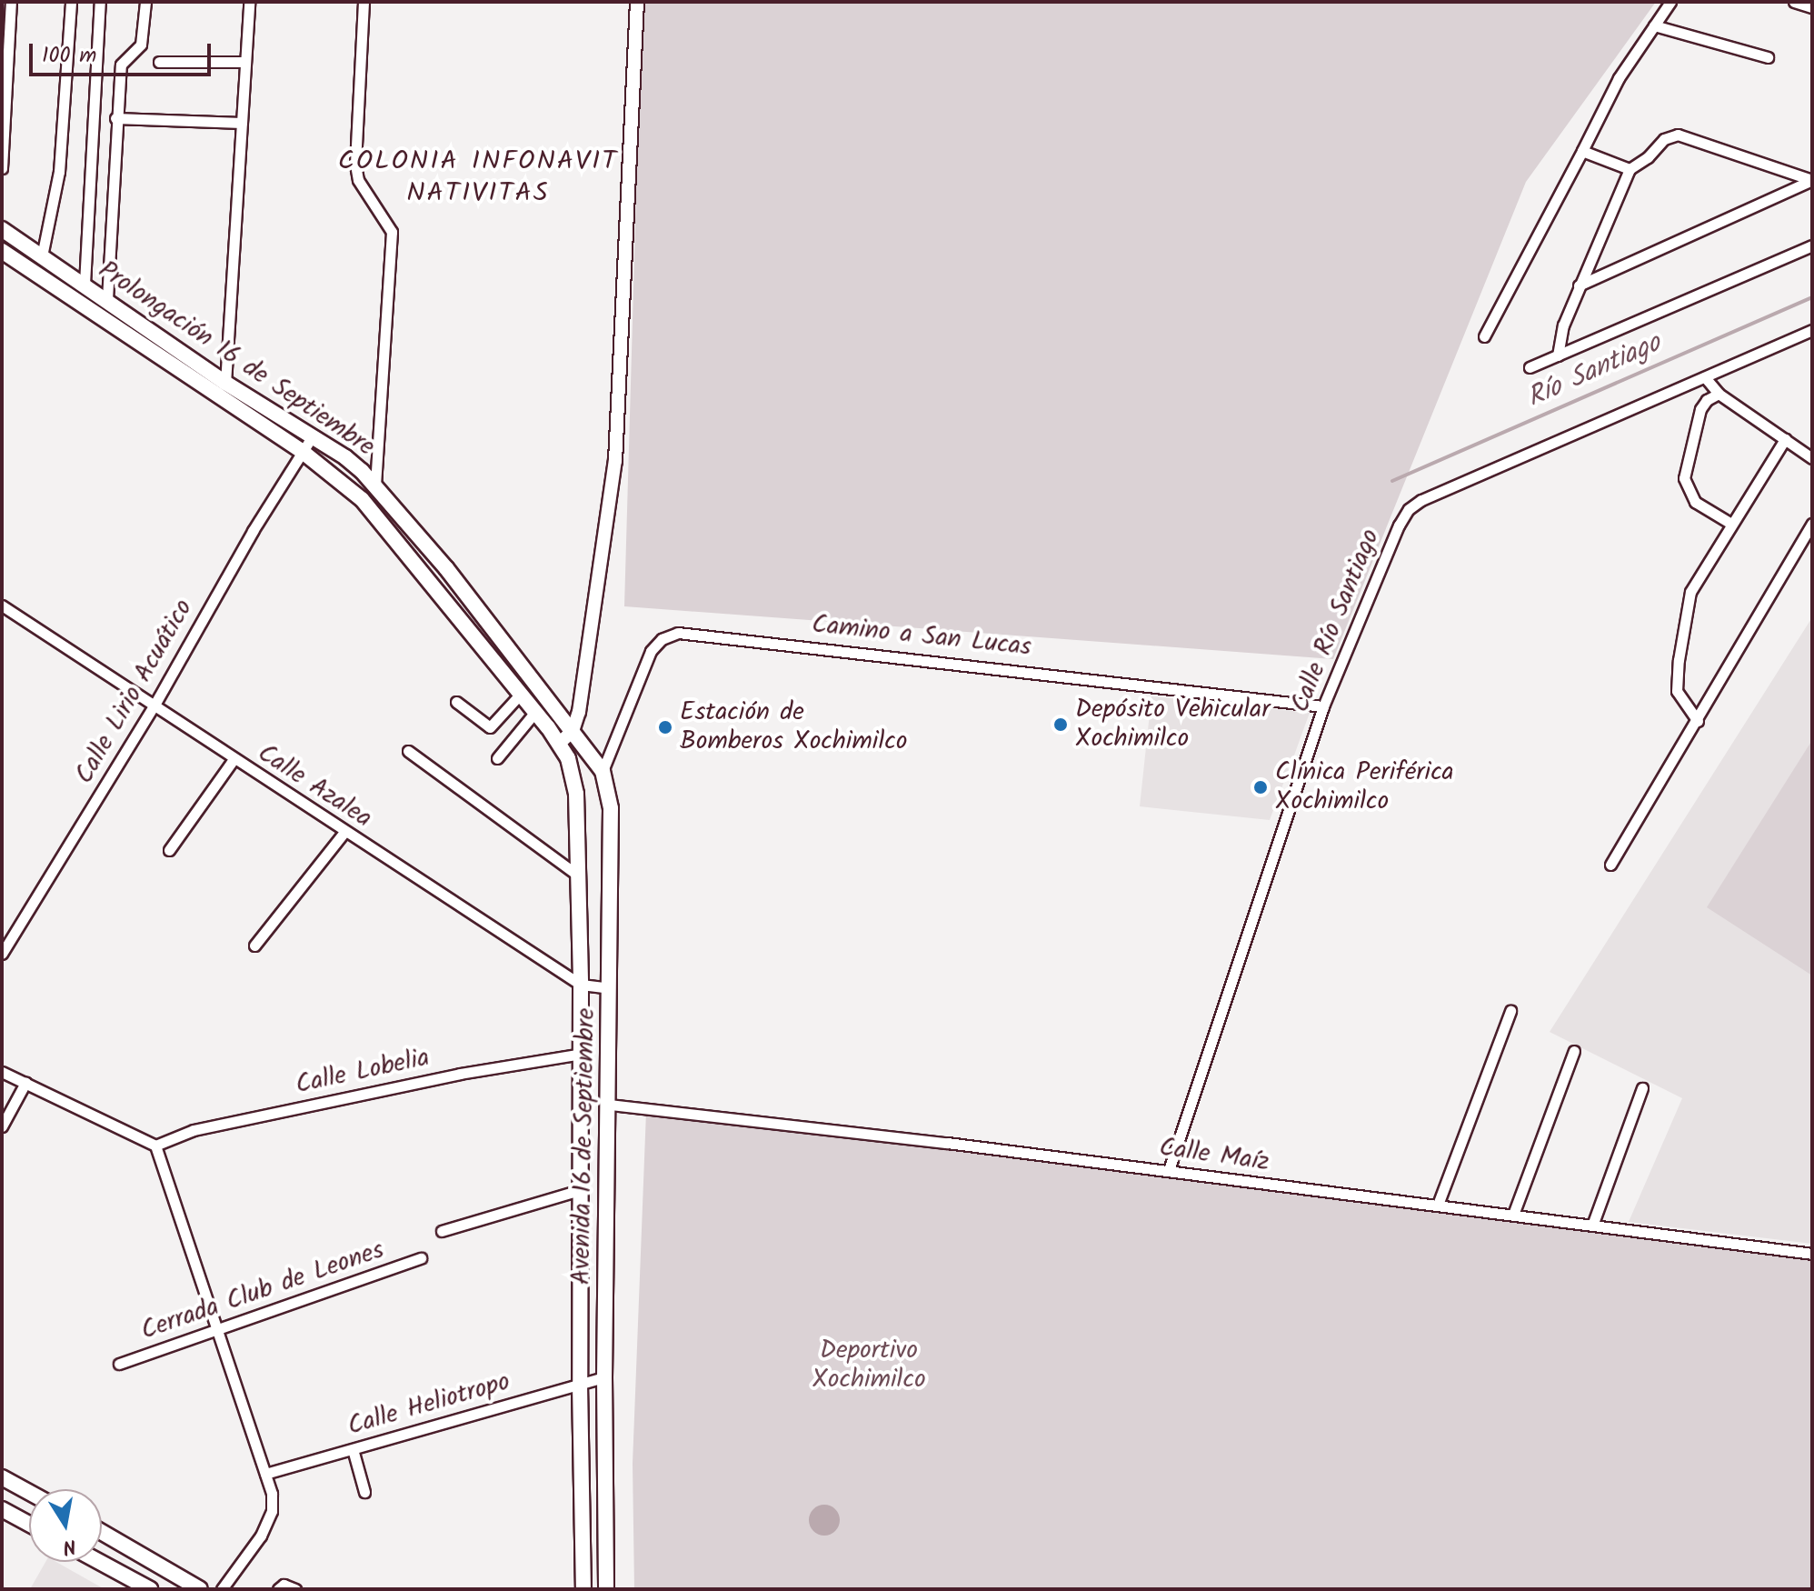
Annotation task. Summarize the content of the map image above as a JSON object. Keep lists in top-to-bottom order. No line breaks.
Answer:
{"streets":{"main road":["Prolongación 16 de Septiembre","Avenida 16 de Septiembre"],"street":["Calle Río Santiago","Camino a San Lucas","Calle Lirio Acuático","Calle Azalea","Calle Lobelia","Calle Maíz","Cerrada Club de Leones","Calle Heliotropo"]},"crossings":[["Prolongación 16 de Septiembre","Calle Lirio Acuático"],["Prolongación 16 de Septiembre","Avenida 16 de Septiembre"],["Calle Río Santiago","Camino a San Lucas"],["Calle Río Santiago","Calle Maíz"],["Camino a San Lucas","Avenida 16 de Septiembre"],["Calle Lirio Acuático","Calle Azalea"],["Calle Azalea","Avenida 16 de Septiembre"],["Calle Lobelia","Avenida 16 de Septiembre"],["Avenida 16 de Septiembre","Calle Maíz"],["Avenida 16 de Septiembre","Calle Heliotropo"]],"districts":["COLONIA INFONAVIT NATIVITAS"],"water":["Río Santiago"],"parks":["Deportivo Xochimilco"],"places":["Depósito Vehicular Xochimilco","Estación de Bomberos Xochimilco","Clínica Periférica Xochimilco"],"scale_bar":"100 m","north":"bottom"}
